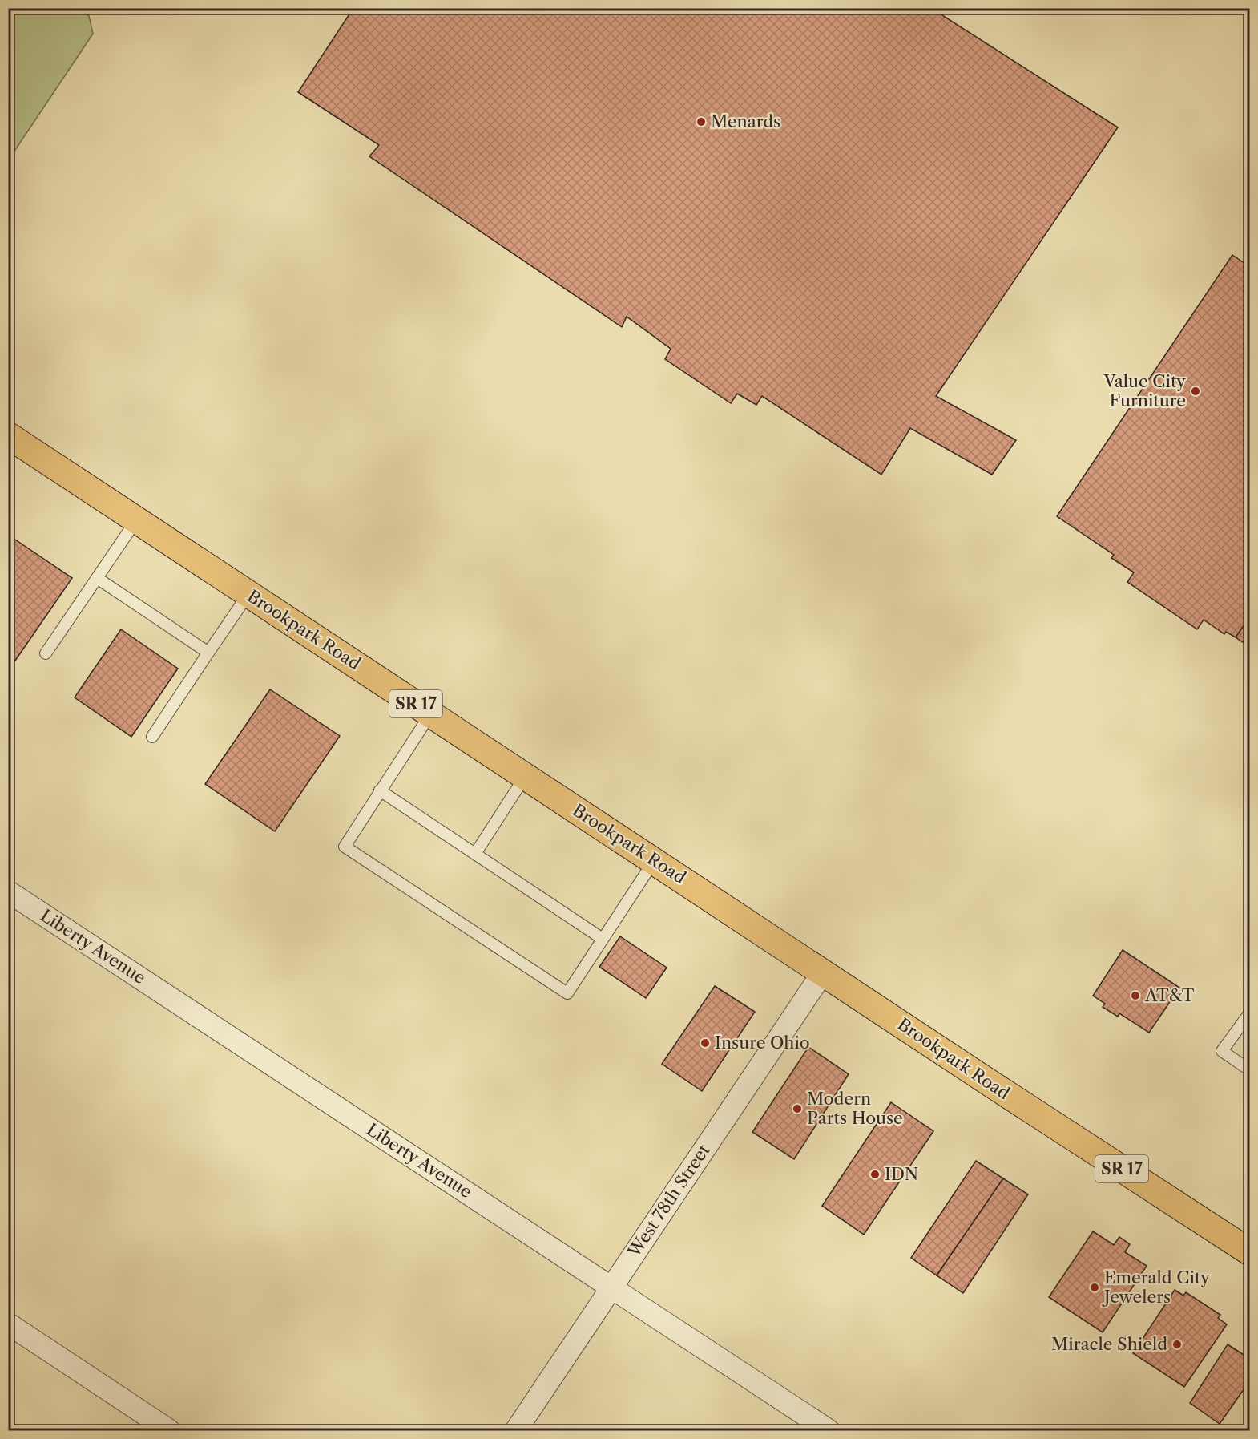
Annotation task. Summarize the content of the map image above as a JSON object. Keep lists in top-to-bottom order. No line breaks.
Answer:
{"streets":{"main road":["Brookpark Road","SR 17"],"street":["Liberty Avenue","West 78th Street"]},"crossings":[["Brookpark Road","West 78th Street"],["Liberty Avenue","West 78th Street"]],"places":["Menards","Value City Furniture","AT&T","Insure Ohio","Modern Parts House","IDN","Emerald City Jewelers","Miracle Shield"]}
